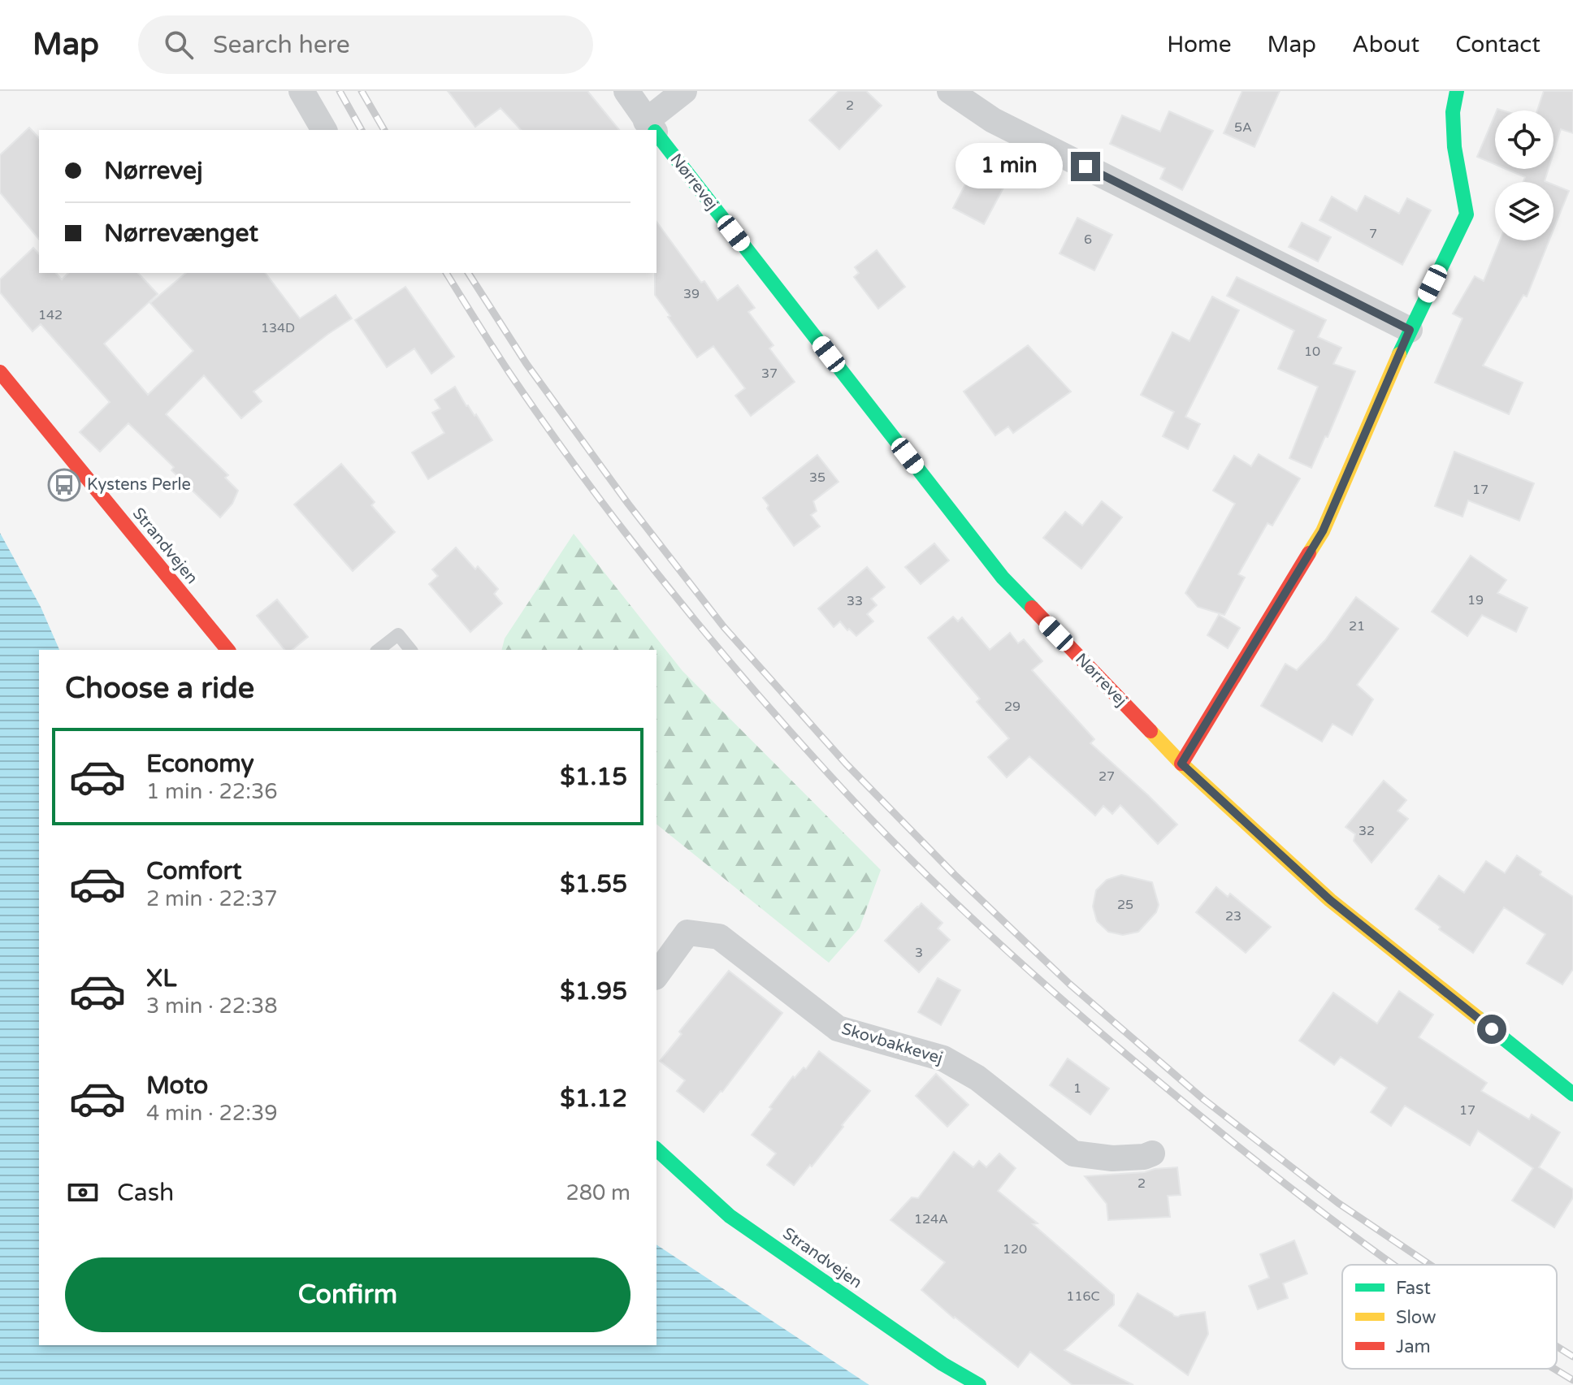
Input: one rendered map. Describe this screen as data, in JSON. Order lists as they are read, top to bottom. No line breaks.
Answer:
{"streets":{"street":["Nørrevej","Strandvejen","Skovbakkevej"]},"places":{"bus stop":["Kystens Perle"]},"house_numbers":["2","5A","7","6","39","142","134D","10","37","35","17","19","33","21","29","27","32","25","23","3","1","17","2","124A","120","116C"],"legend":["Fast","Slow","Jam"],"page":{"header":"Map","search":"Search here","nav":["Home","Map","About","Contact"],"banner":["Nørrevej","Nørrevænget"],"bubble":"1 min","heading":"Choose a ride","list":[{"name":"Economy","note":"1 min · 22:36","value":"$1.15"},{"name":"Comfort","note":"2 min · 22:37","value":"$1.55"},{"name":"XL","note":"3 min · 22:38","value":"$1.95"},{"name":"Moto","note":"4 min · 22:39","value":"$1.12"}],"pay":["Cash","280 m"],"buttons":"Confirm"}}
